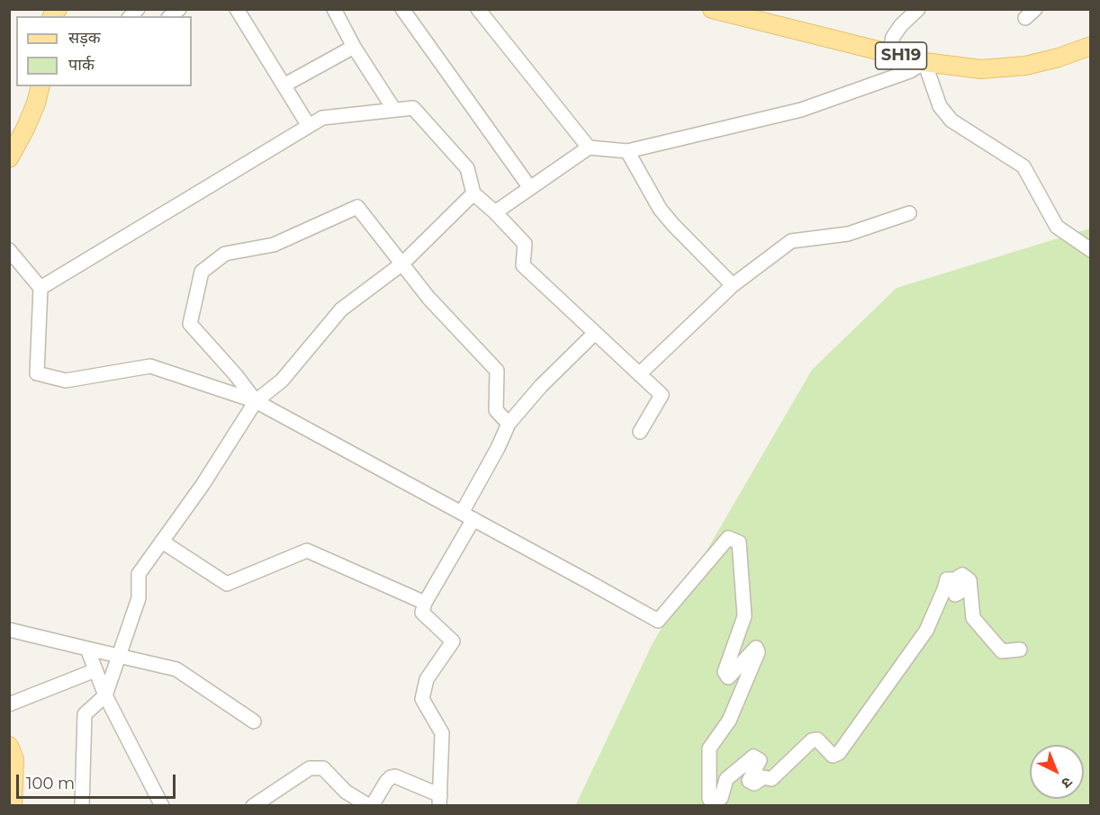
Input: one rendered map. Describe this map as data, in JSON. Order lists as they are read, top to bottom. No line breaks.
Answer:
{"streets":{"main road":["SH19"]},"legend":["सड़क","पार्क"],"scale_bar":"100 m","north":"bottom right"}
